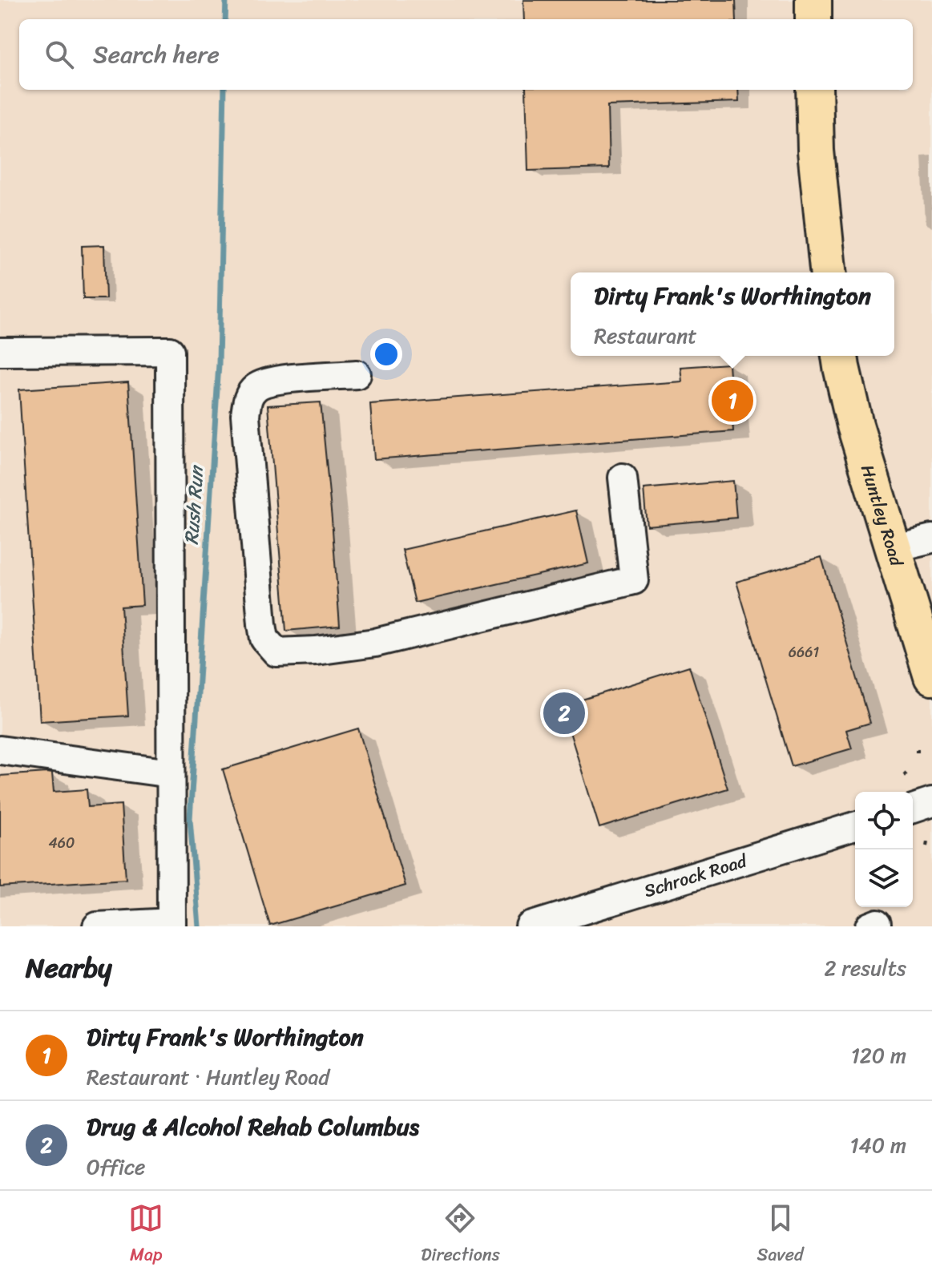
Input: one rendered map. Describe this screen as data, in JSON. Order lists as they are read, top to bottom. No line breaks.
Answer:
{"streets":{"main road":["Huntley Road"],"street":["Schrock Road"]},"water":["Rush Run"],"house_numbers":["6661","460"],"page":{"search":"Search here","popup":["Dirty Frank's Worthington","Restaurant"],"pins":["1","2"],"heading":["Nearby","2 results"],"list":[{"mark":"1","name":"Dirty Frank's Worthington","note":"Restaurant · Huntley Road","value":"120 m"},{"mark":"2","name":"Drug & Alcohol Rehab Columbus","note":"Office","value":"140 m"}],"nav":["Map","Directions","Saved"]}}
